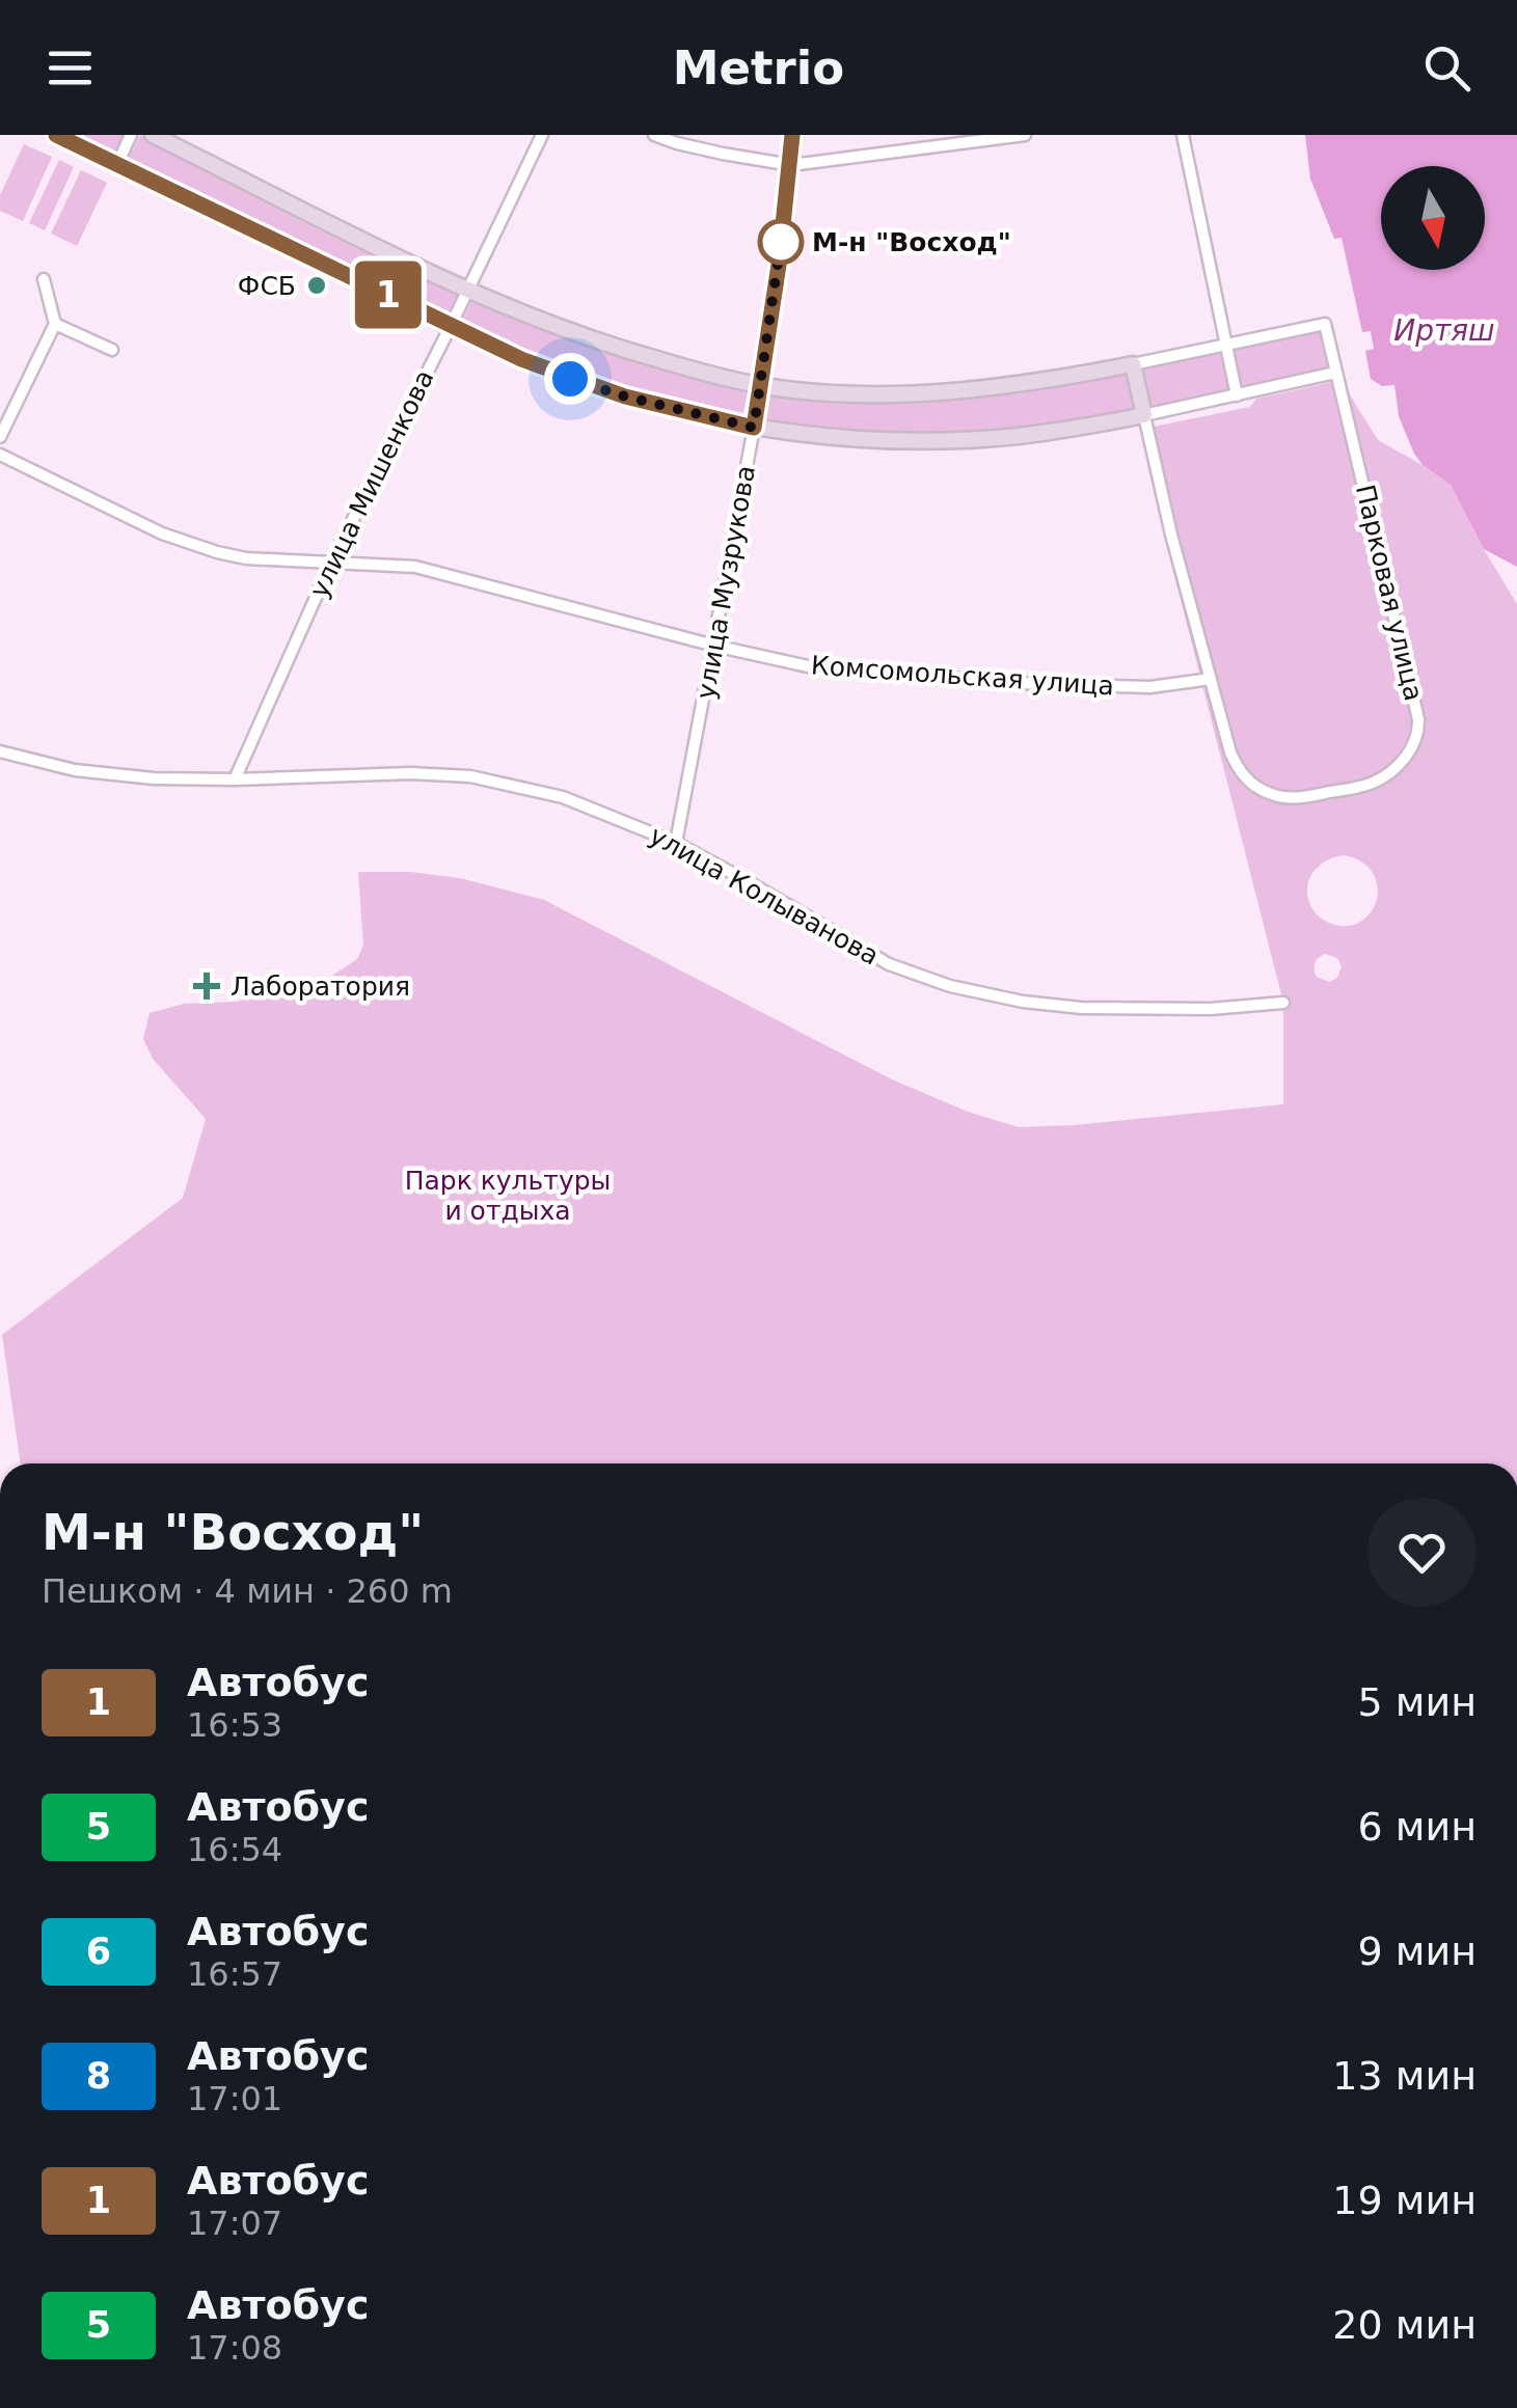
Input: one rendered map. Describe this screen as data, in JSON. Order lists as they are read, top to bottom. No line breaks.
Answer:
{"streets":{"street":["улица Мишенкова","улица Музрукова","Парковая улица","Комсомольская улица","улица Колыванова"]},"crossings":[["улица Мишенкова","Комсомольская улица"],["улица Мишенкова","улица Колыванова"],["улица Музрукова","Комсомольская улица"],["улица Музрукова","улица Колыванова"],["Парковая улица","Комсомольская улица"]],"water":["Иртяш"],"parks":["Парк культуры и отдыха"],"places":{"other":["М-н \"Восход\"","ФСБ"],"health":["Лаборатория"]},"lines":["bus line 1"],"north":"bottom","page":{"header":"Metrio","on_map":"1","heading":["М-н \"Восход\"","Пешком · 4 мин · 260 m"],"list":[{"mark":"1","name":"Автобус","note":"16:53","value":"5 мин"},{"mark":"5","name":"Автобус","note":"16:54","value":"6 мин"},{"mark":"6","name":"Автобус","note":"16:57","value":"9 мин"},{"mark":"8","name":"Автобус","note":"17:01","value":"13 мин"},{"mark":"1","name":"Автобус","note":"17:07","value":"19 мин"},{"mark":"5","name":"Автобус","note":"17:08","value":"20 мин"}]}}
